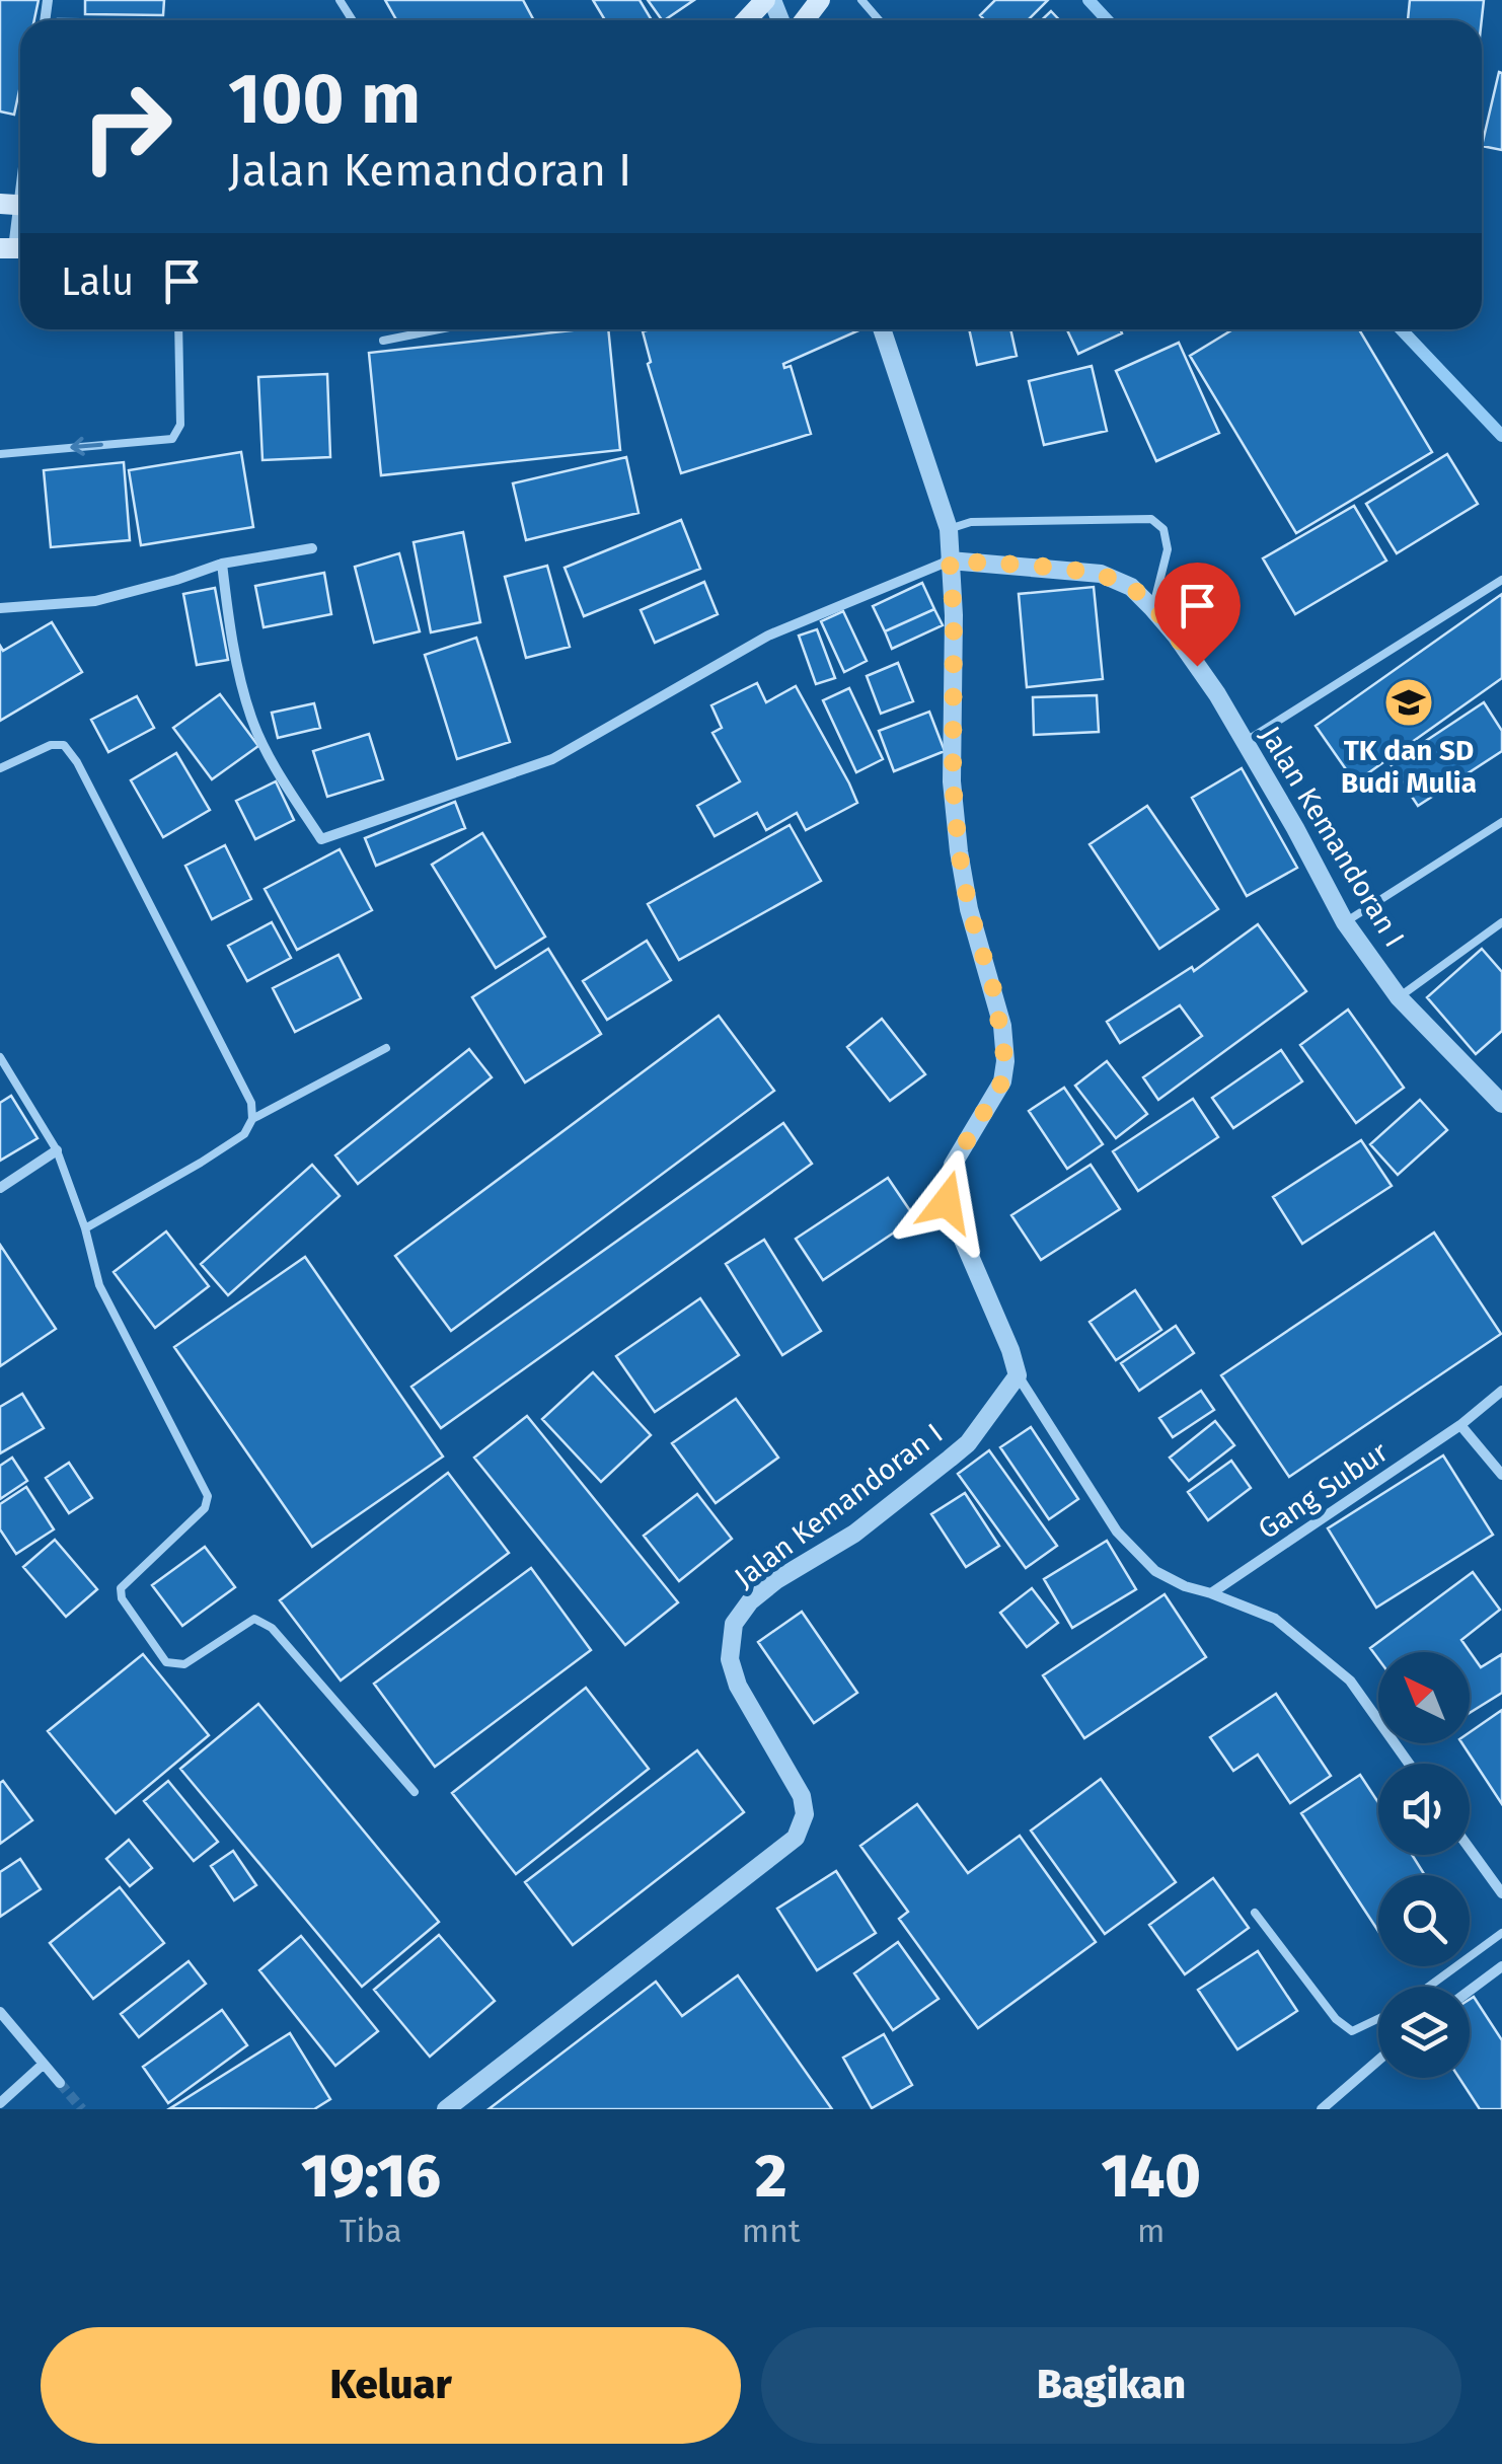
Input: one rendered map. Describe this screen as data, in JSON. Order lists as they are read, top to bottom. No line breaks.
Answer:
{"streets":{"street":["Jalan Kemandoran I","Gang Subur"]},"places":{"school or university":["TK dan SD Budi Mulia"]},"north":"top left","page":{"turn":["100 m","Jalan Kemandoran I"],"then":"Lalu","eta":["19:16","Tiba","2","mnt","140","m"],"buttons":["Keluar","Bagikan"]}}
